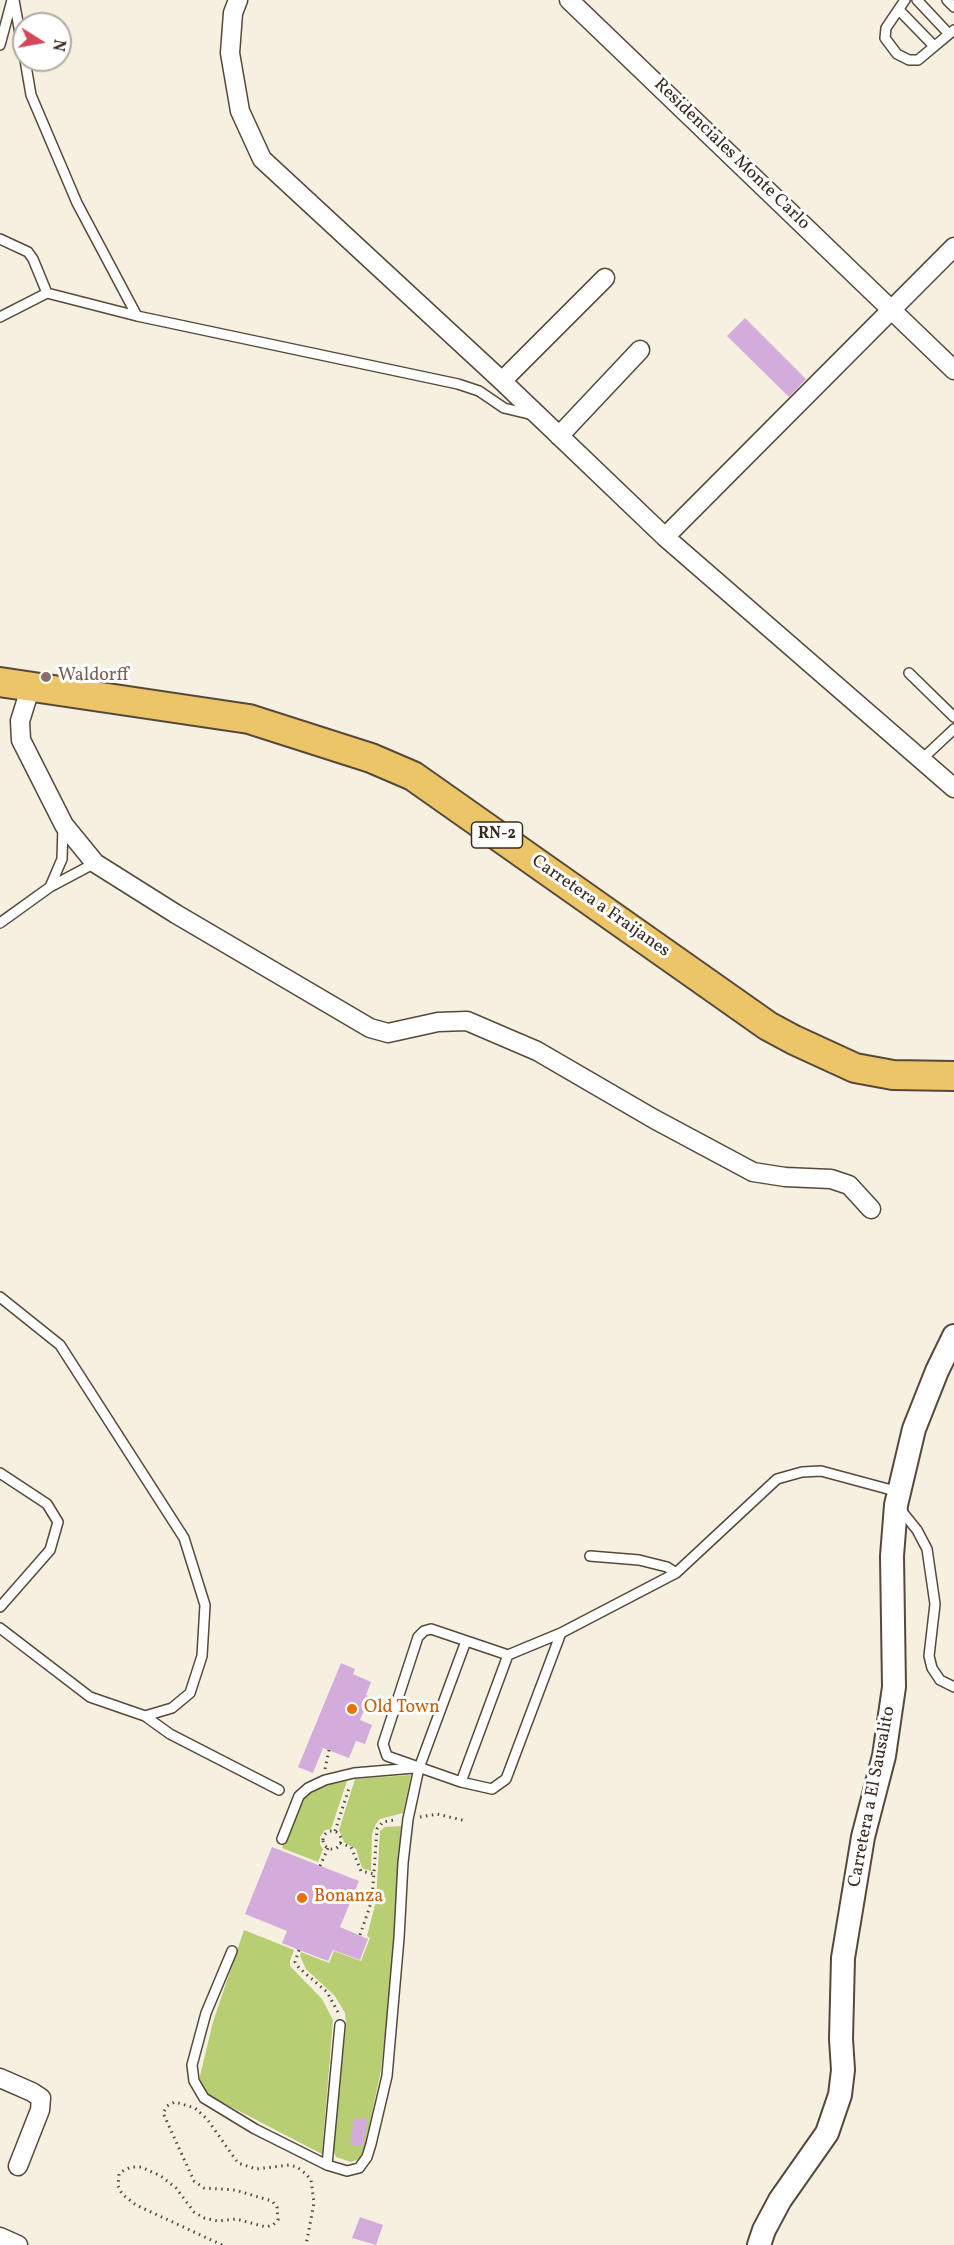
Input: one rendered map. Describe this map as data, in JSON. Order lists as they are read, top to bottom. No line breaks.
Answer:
{"streets":{"main road":["RN-2","Carretera a Fraijanes"],"street":["Residenciales Monte Carlo","Carretera a El Sausalito"]},"places":["Waldorff","Old Town","Bonanza"],"north":"right"}
